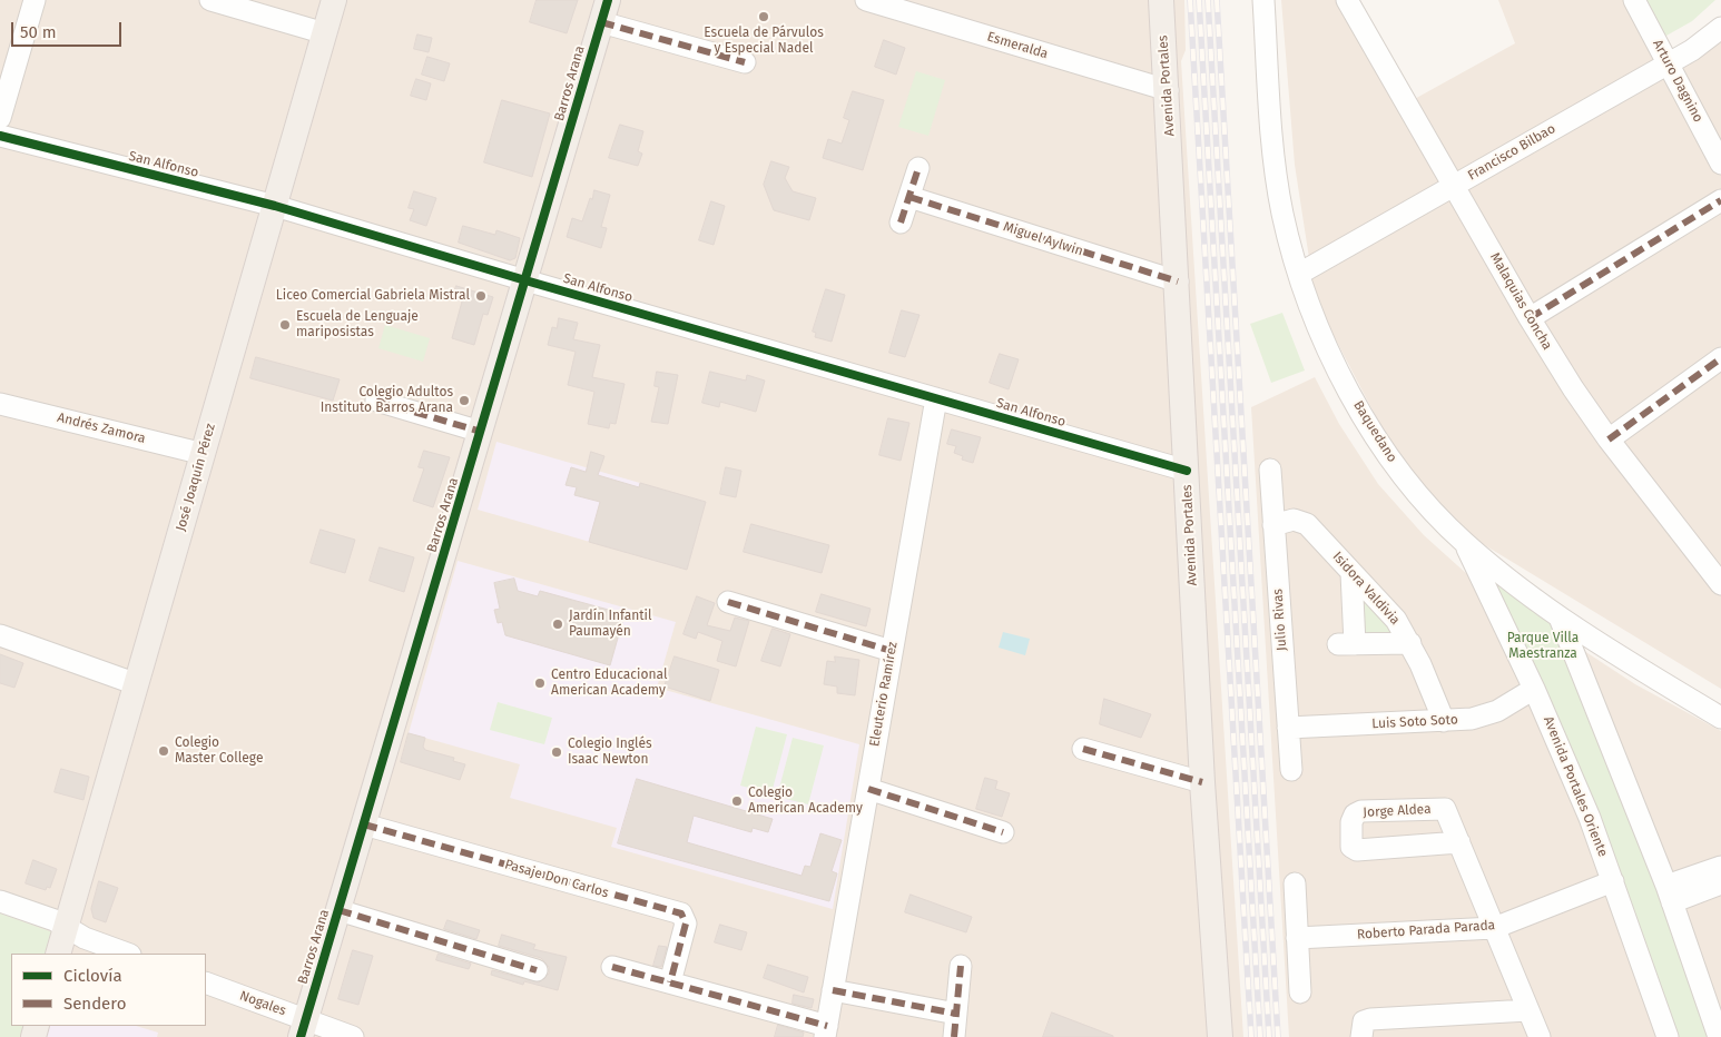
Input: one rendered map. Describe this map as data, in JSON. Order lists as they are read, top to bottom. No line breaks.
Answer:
{"streets":{"main road":["Barros Arana","Avenida Portales","José Joaquín Pérez"],"street":["Esmeralda","Arturo Dagnino","Francisco Bilbao","San Alfonso","Miguel Aylwin","Malaquias Concha","Andrés Zamora","Baquedano","Isidora Valdivia","Julio Rivas","Eleuterio Ramírez","Luis Soto Soto","Avenida Portales Oriente","Jorge Aldea","Pasaje Don Carlos","Roberto Parada Parada","Nogales"]},"crossings":[["Esmeralda","Avenida Portales"],["Arturo Dagnino","Francisco Bilbao"],["Barros Arana","San Alfonso"],["Barros Arana","Pasaje Don Carlos"],["Barros Arana","Nogales"],["Avenida Portales","San Alfonso"],["Avenida Portales","Miguel Aylwin"],["Francisco Bilbao","Malaquias Concha"],["Francisco Bilbao","Baquedano"],["San Alfonso","José Joaquín Pérez"],["San Alfonso","Eleuterio Ramírez"],["Andrés Zamora","José Joaquín Pérez"],["Baquedano","Avenida Portales Oriente"],["Isidora Valdivia","Julio Rivas"],["Isidora Valdivia","Luis Soto Soto"],["Julio Rivas","Luis Soto Soto"],["Eleuterio Ramírez","Pasaje Don Carlos"],["Luis Soto Soto","Avenida Portales Oriente"],["Avenida Portales Oriente","Roberto Parada Parada"],["Jorge Aldea","Roberto Parada Parada"]],"parks":["Parque Villa Maestranza"],"places":["Escuela de Párvulos y Especial Nadel","Liceo Comercial Gabriela Mistral","Escuela de Lenguaje mariposistas","Colegio Adultos Instituto Barros Arana","Jardín Infantil Paumayén","Centro Educacional American Academy","Colegio Master College","Colegio Inglés Isaac Newton","Colegio American Academy"],"legend":["Ciclovía","Sendero"],"scale_bar":"50 m"}
